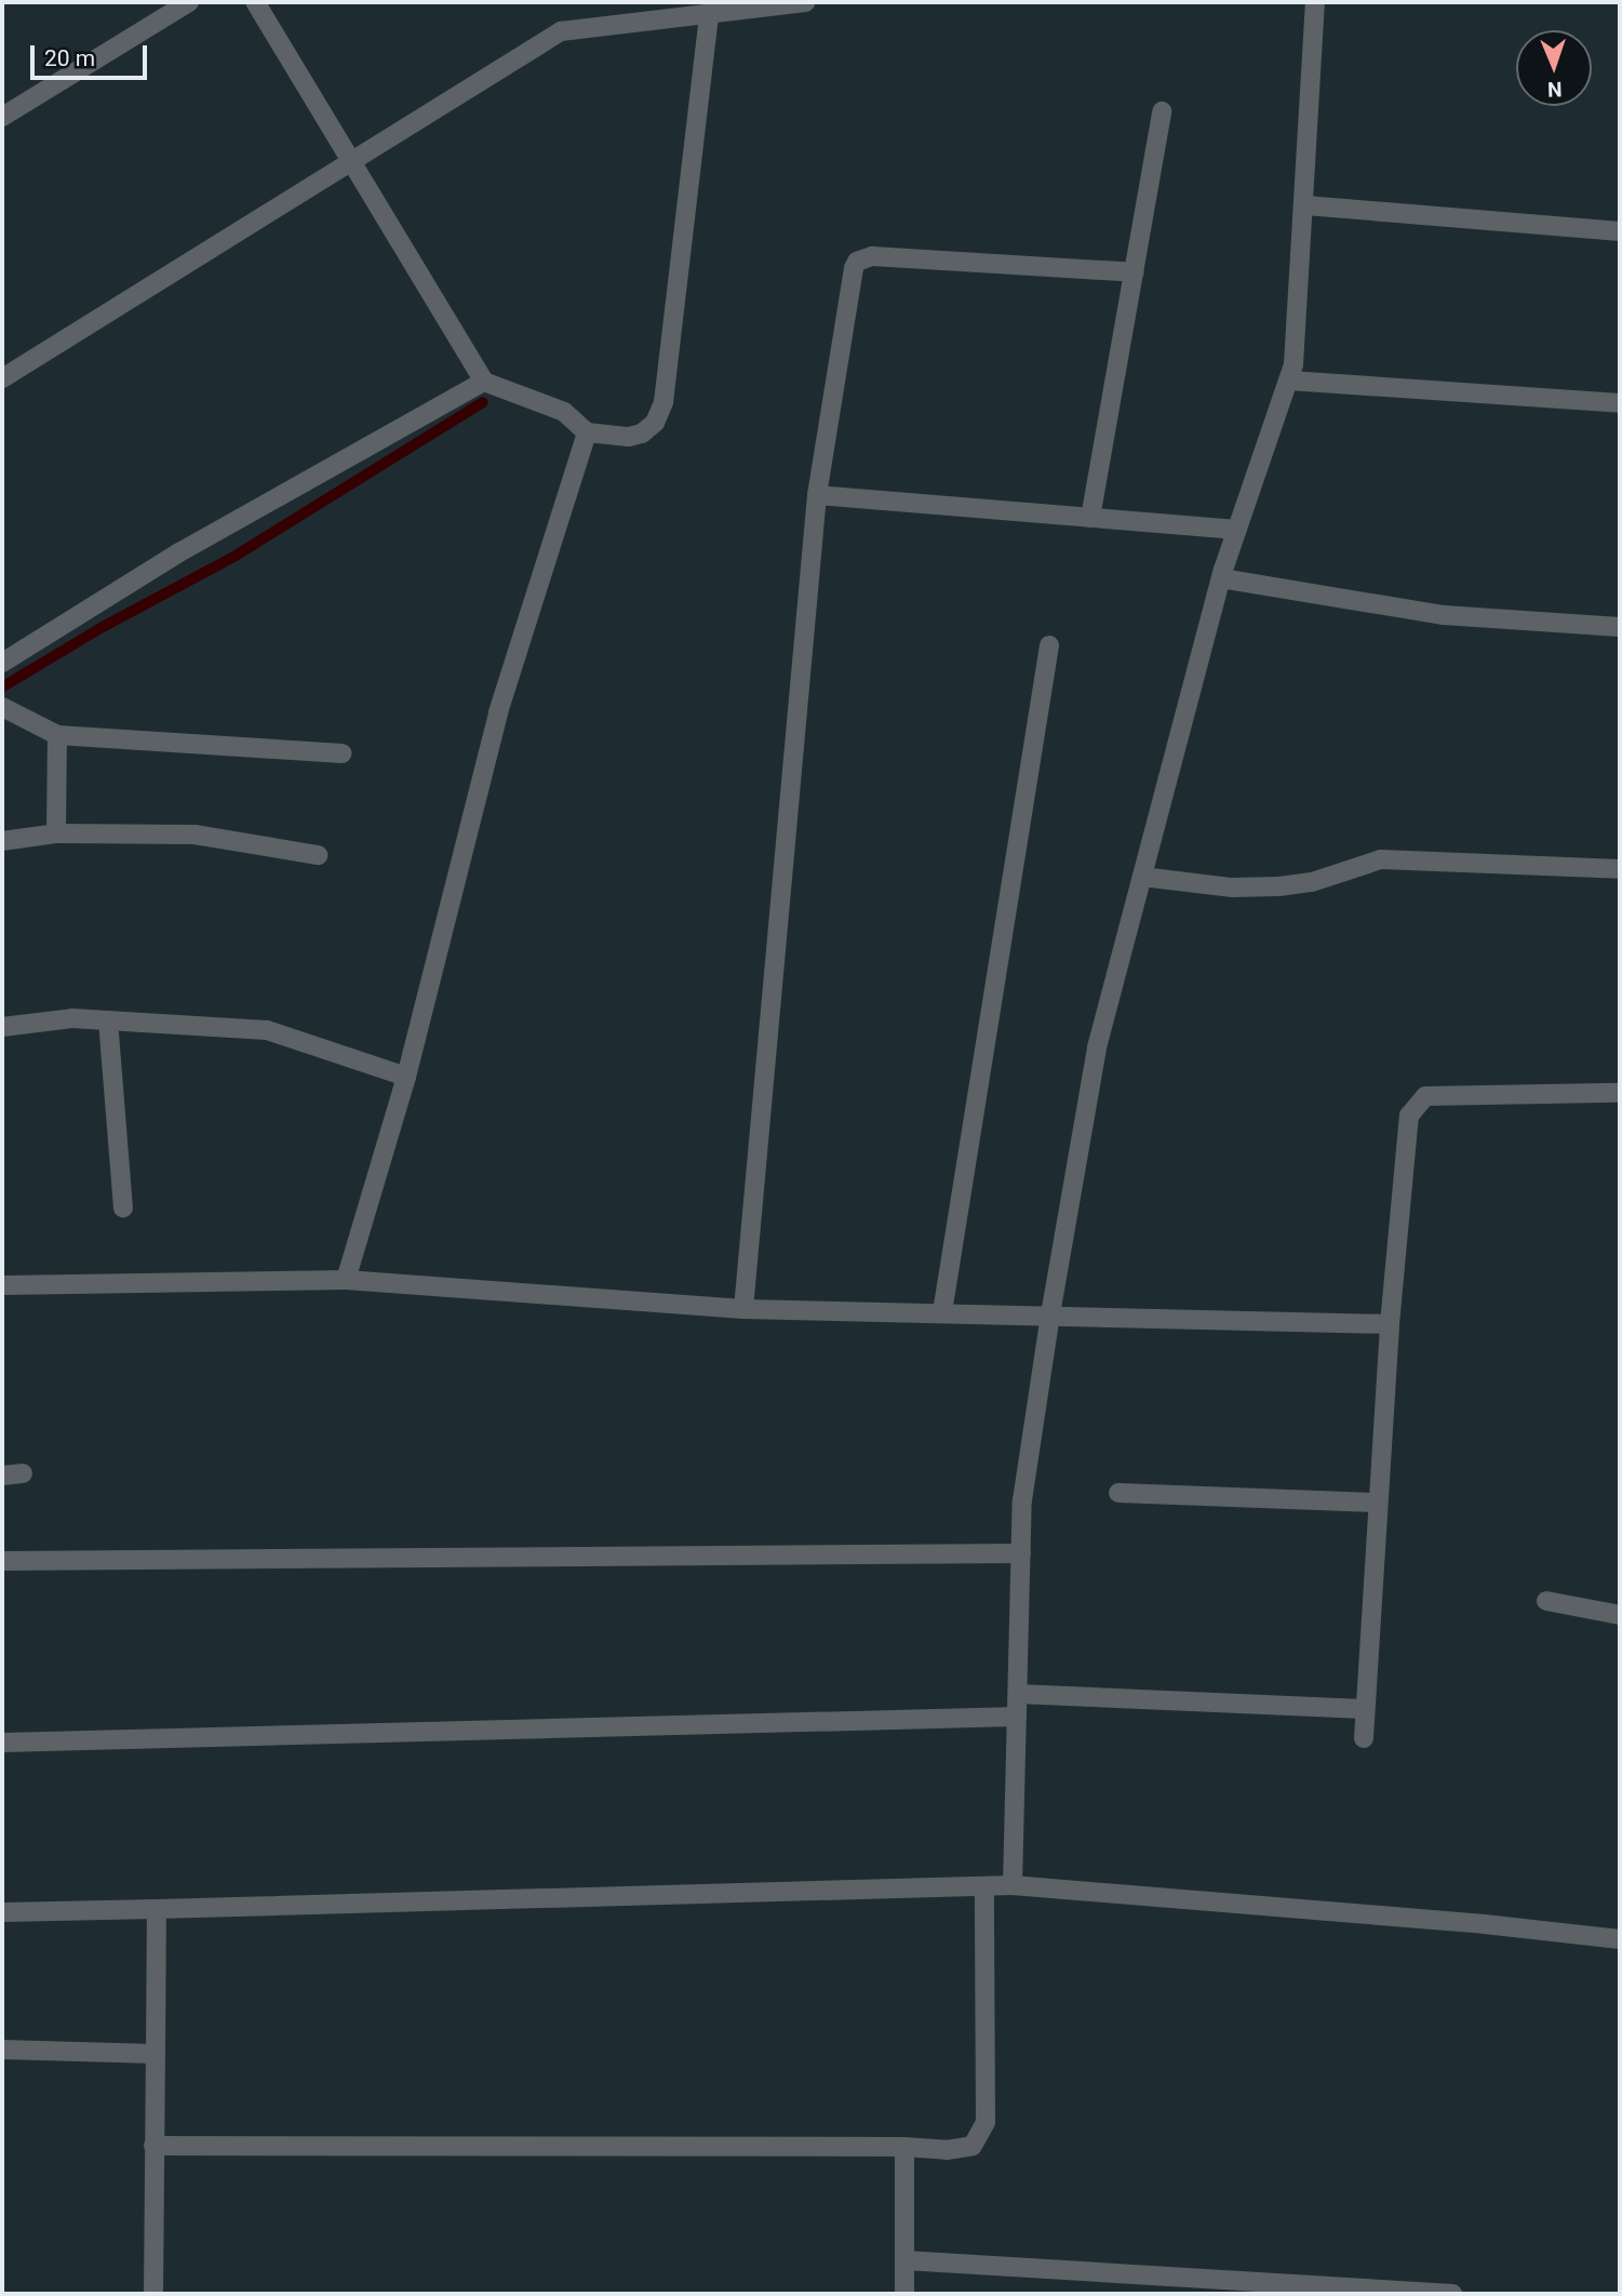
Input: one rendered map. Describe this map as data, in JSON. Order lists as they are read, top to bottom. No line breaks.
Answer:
{"scale_bar":"20 m","north":"bottom"}
